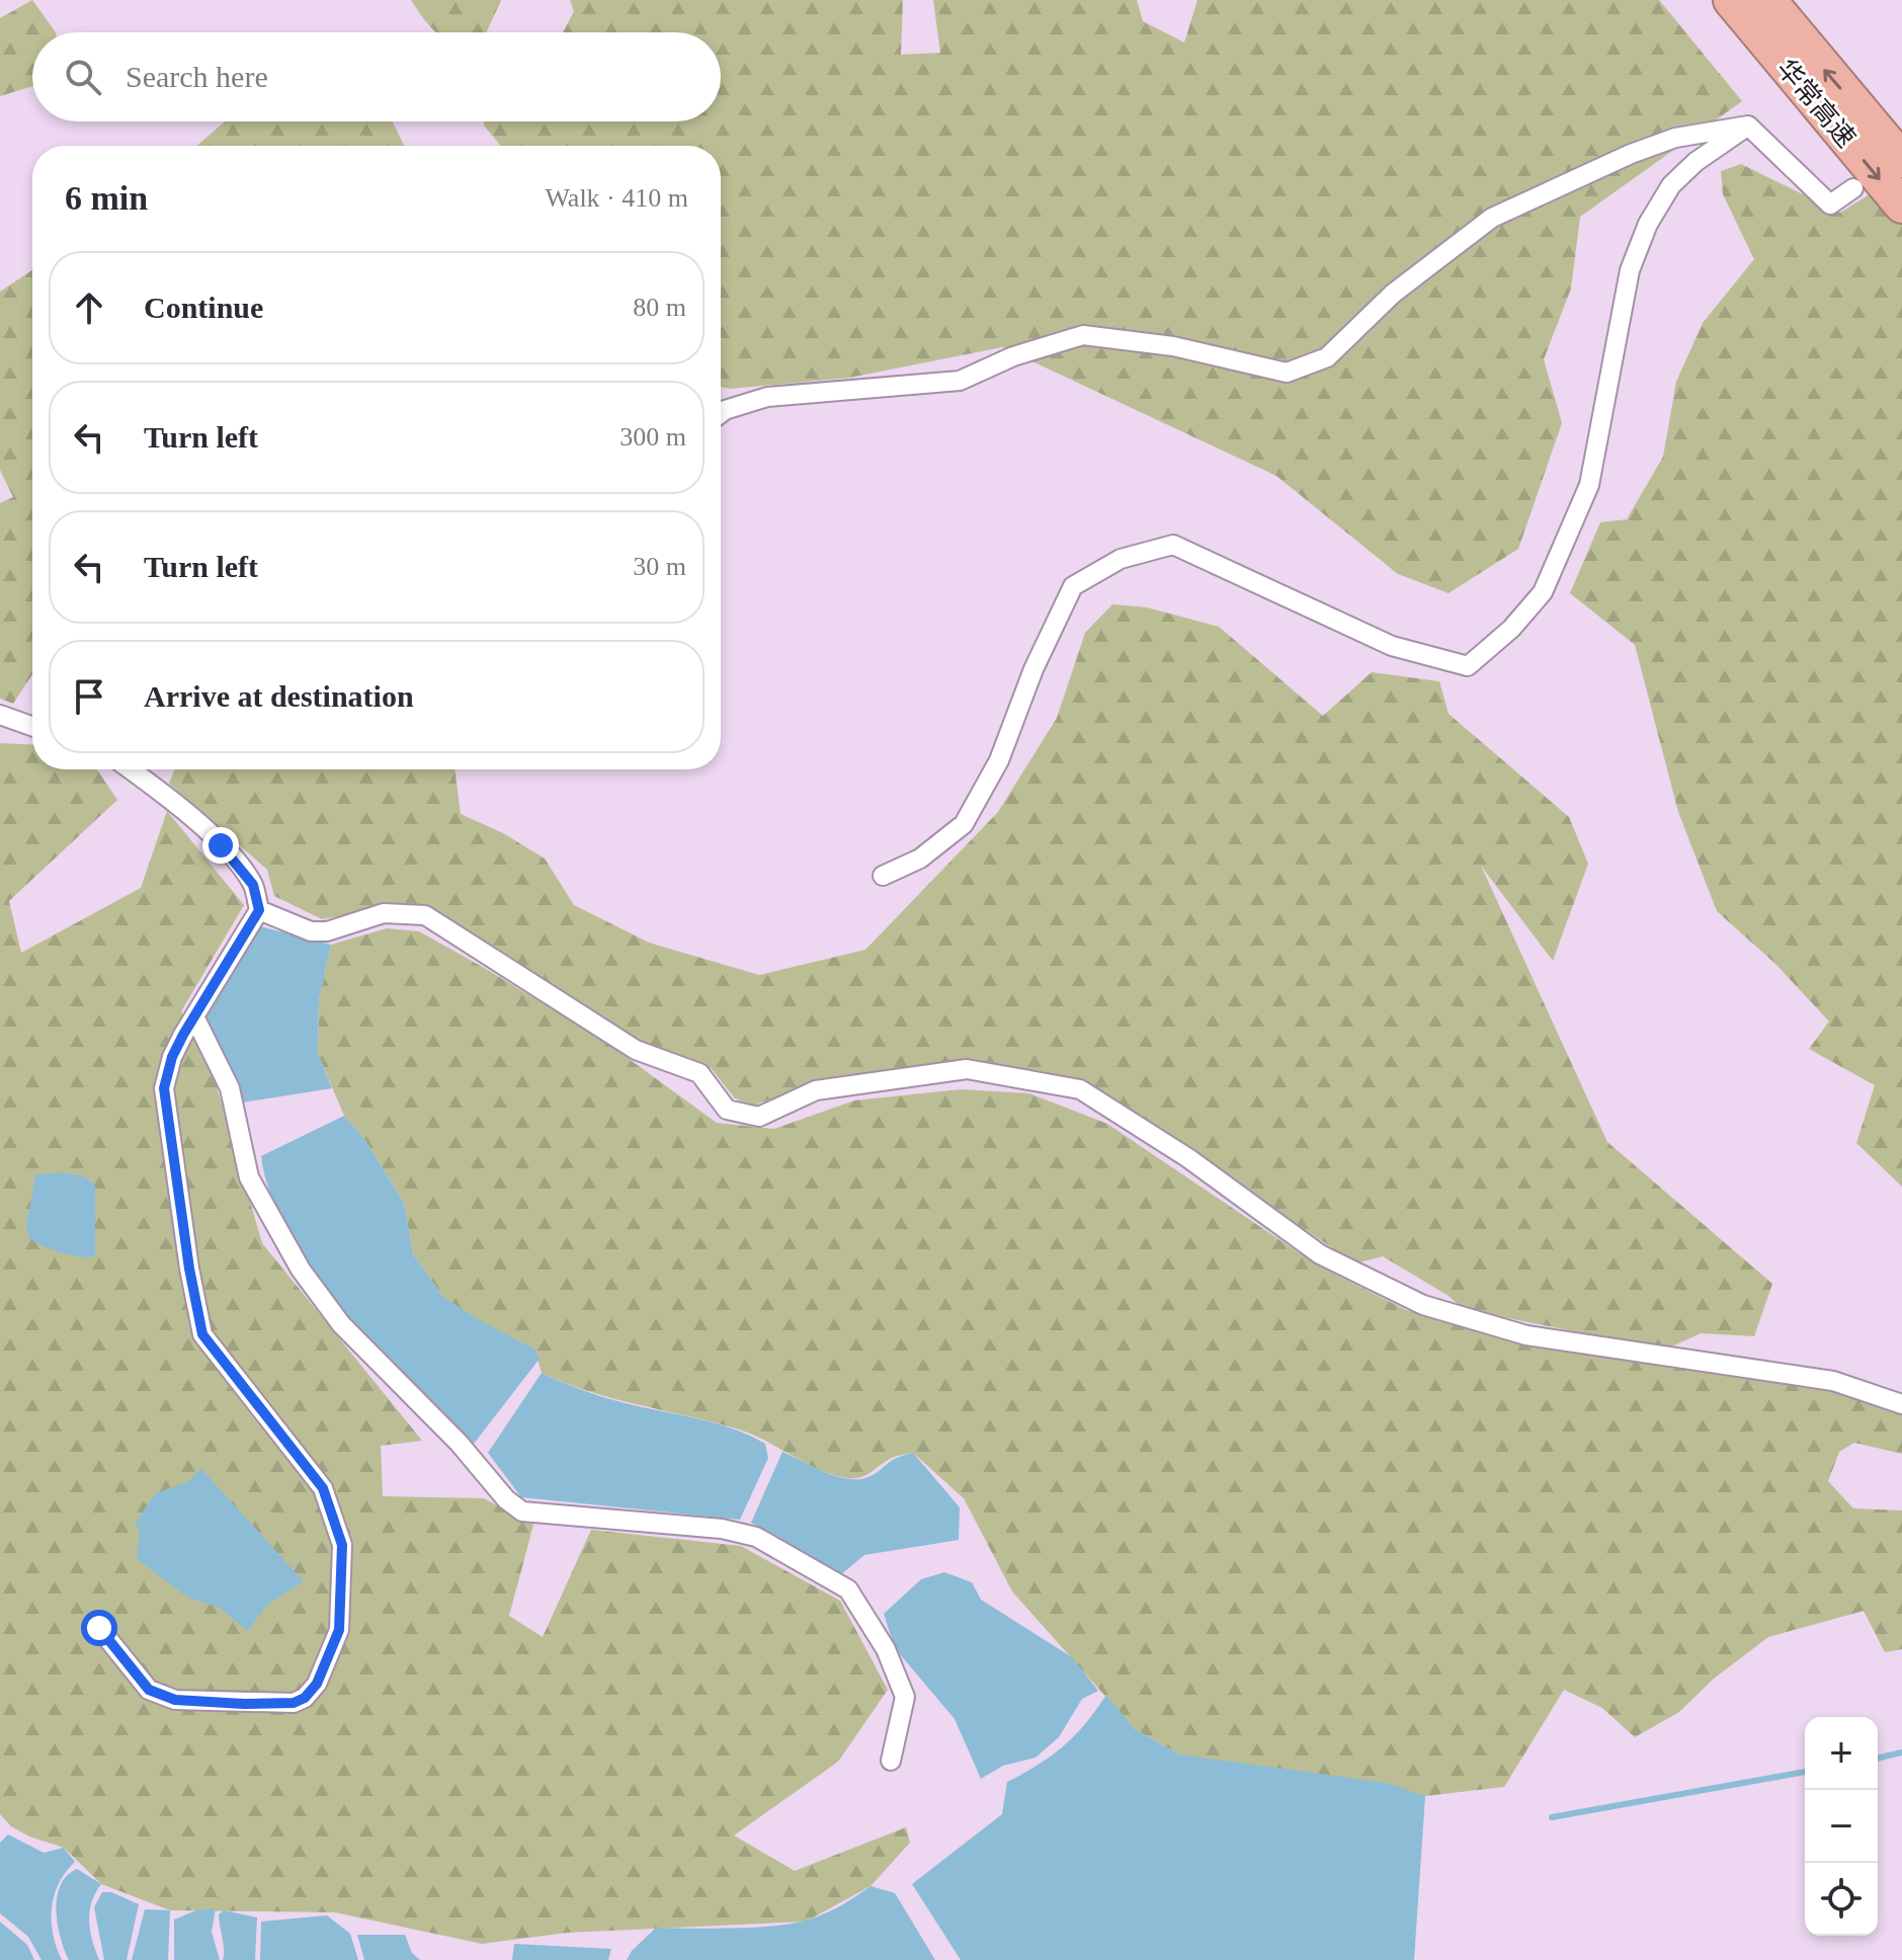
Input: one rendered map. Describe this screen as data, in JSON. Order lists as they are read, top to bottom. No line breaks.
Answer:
{"streets":{"highway":["华常高速"]},"page":{"search":"Search here","heading":["6 min","Walk · 410 m"],"list":[["Continue","80 m"],["Turn left","300 m"],["Turn left","30 m"],"Arrive at destination"],"map_buttons":["+","−"]}}
